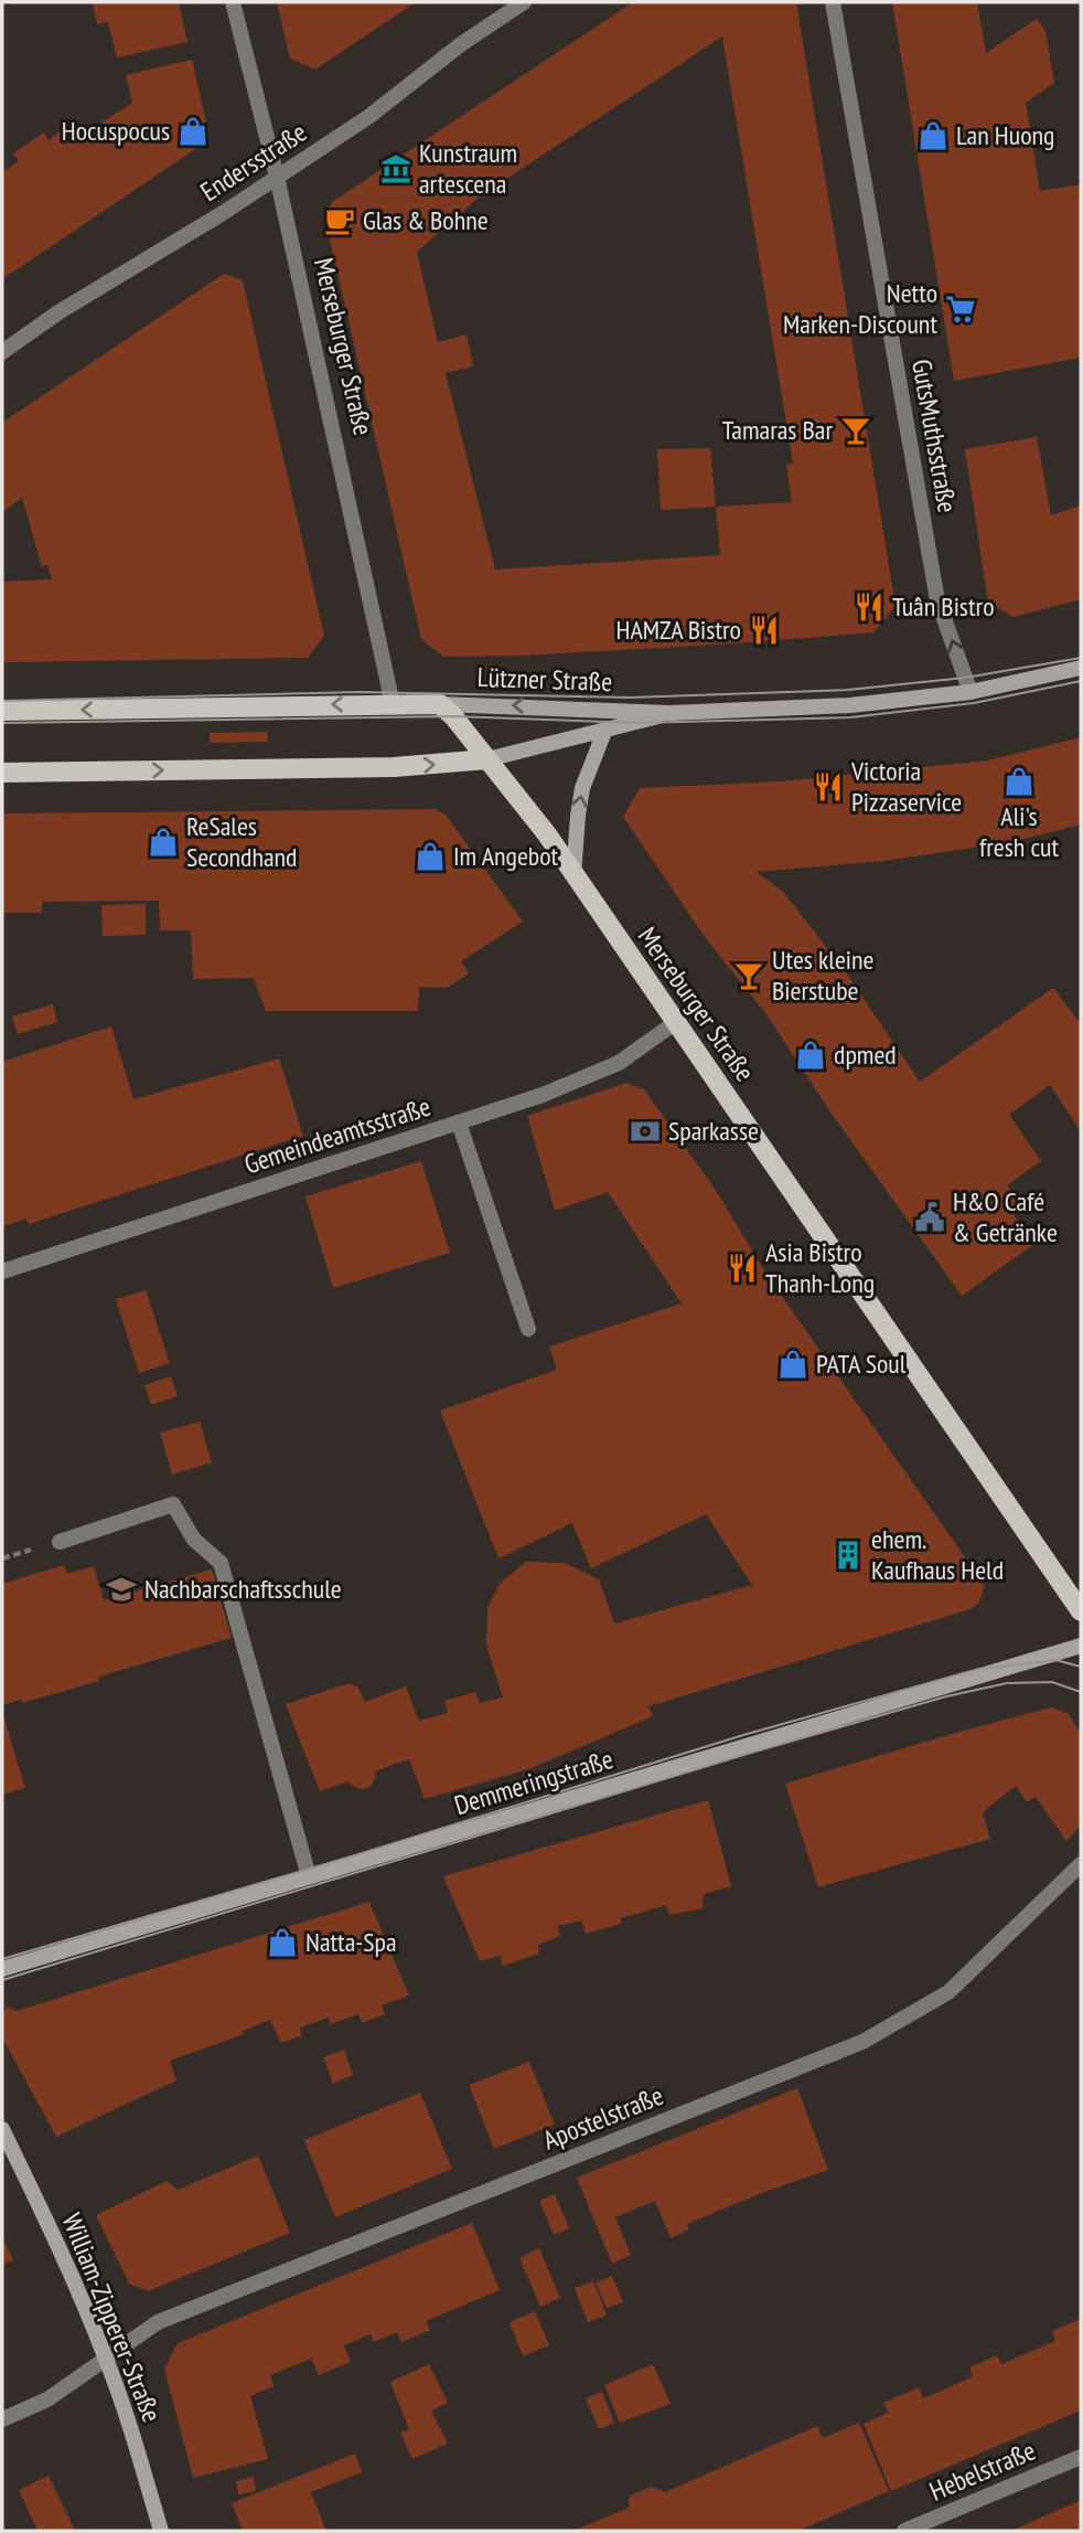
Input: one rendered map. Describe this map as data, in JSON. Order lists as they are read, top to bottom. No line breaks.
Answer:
{"streets":{"main road":["Merseburger Straße","Lützner Straße"],"street":["Endersstraße","GutsMuthsstraße","Gemeindeamtsstraße","Demmeringstraße","Apostelstraße","William-Zipperer-Straße","Hebelstraße"]},"crossings":[["Endersstraße","Merseburger Straße"],["Merseburger Straße","Lützner Straße"],["Merseburger Straße","Gemeindeamtsstraße"],["GutsMuthsstraße","Lützner Straße"],["Apostelstraße","William-Zipperer-Straße"]],"one_way":["GutsMuthsstraße"],"places":{"shop":["Hocuspocus","Lan Huong","Ali's fresh cut","ReSales Secondhand","Im Angebot","dpmed","PATA Soul","Natta-Spa"],"museum":["Kunstraum artescena"],"cafe":["Glas & Bohne"],"supermarket":["Netto Marken-Discount"],"bar":["Tamaras Bar","Utes kleine Bierstube"],"restaurant":["Tuấn Bistro","HAMZA Bistro","Victoria Pizzaservice","Asia Bistro Thanh-Long"],"bank":["Sparkasse"],"public building":["H&O Café & Getränke"],"building":["ehem. Kaufhaus Held"],"school or university":["Nachbarschaftsschule"]}}
